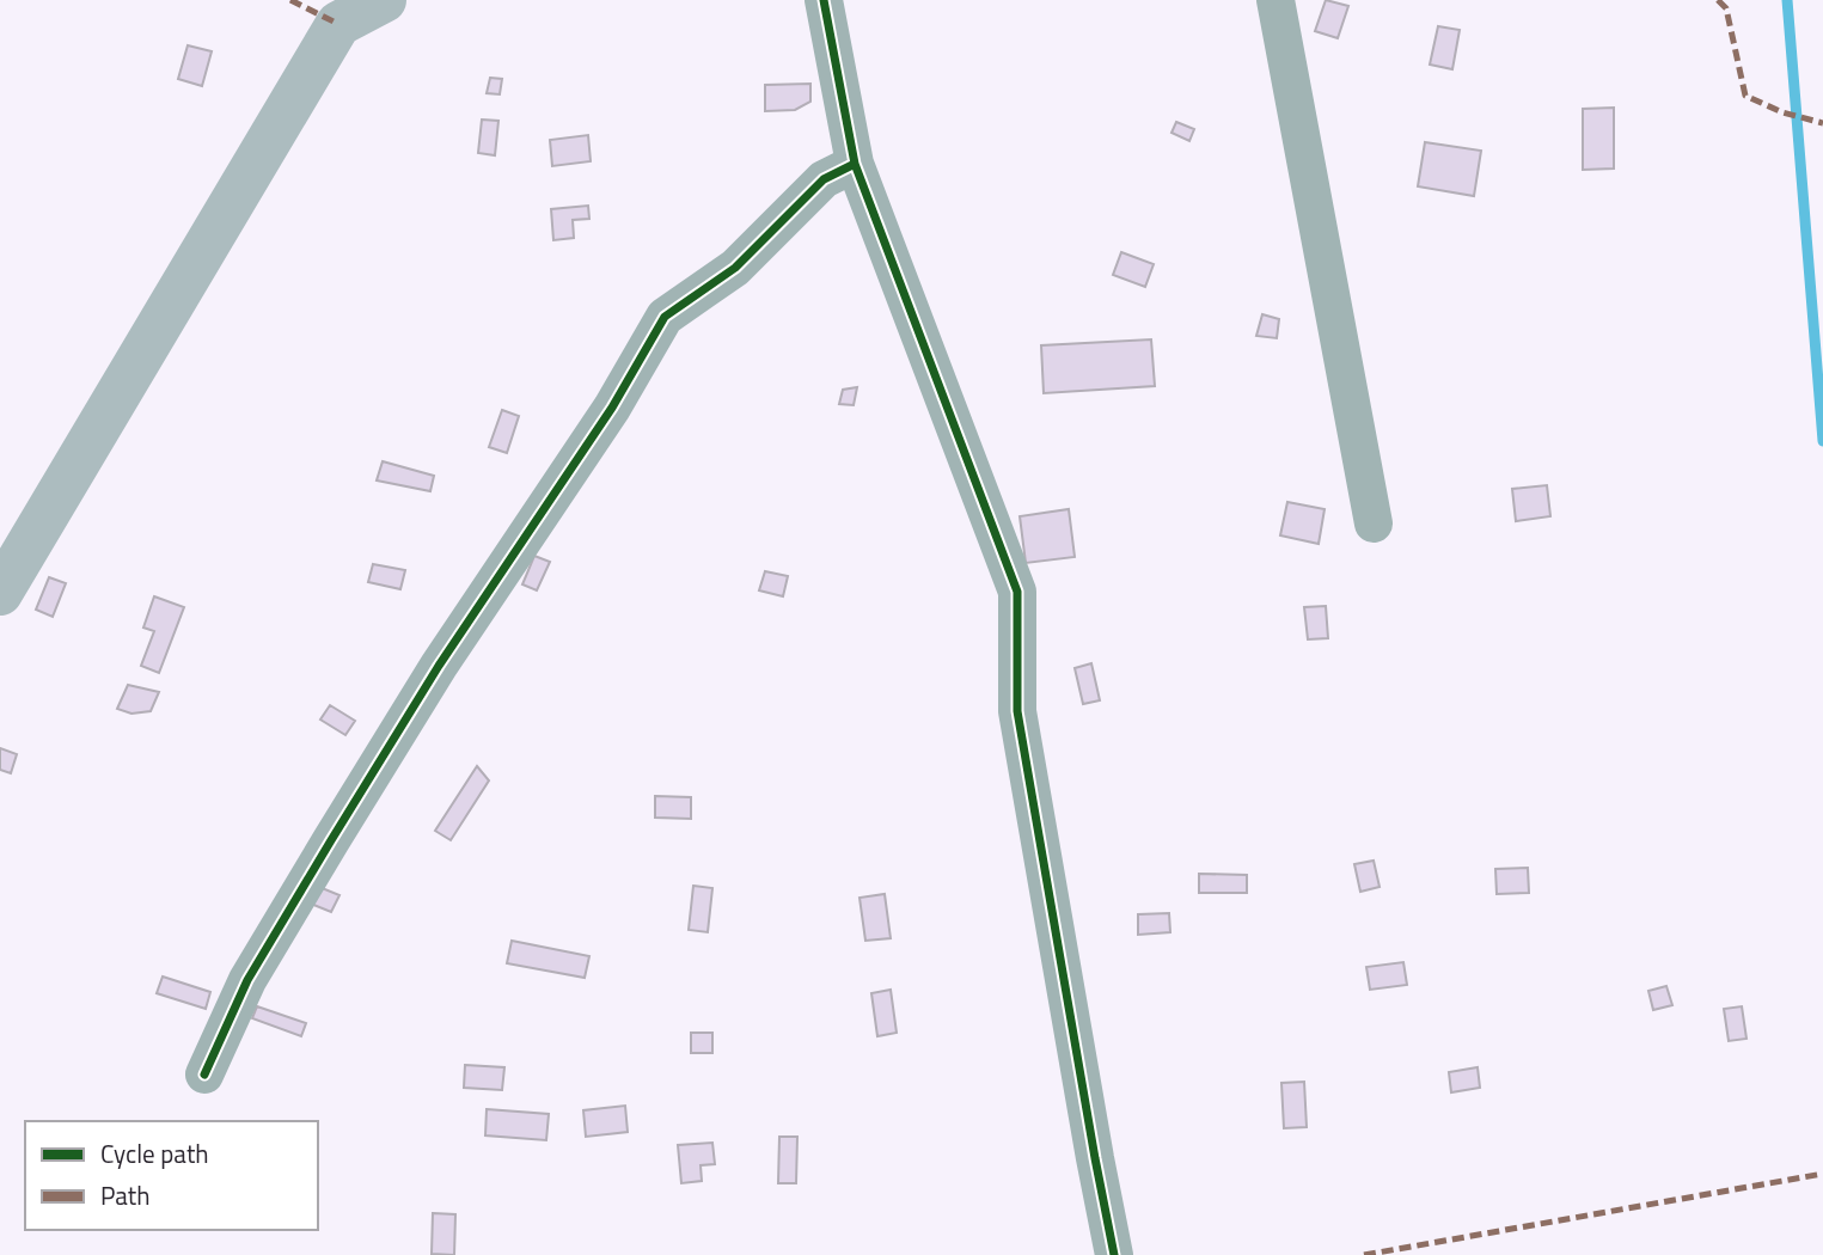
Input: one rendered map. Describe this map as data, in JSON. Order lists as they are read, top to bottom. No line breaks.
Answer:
{"legend":["Cycle path","Path"]}
